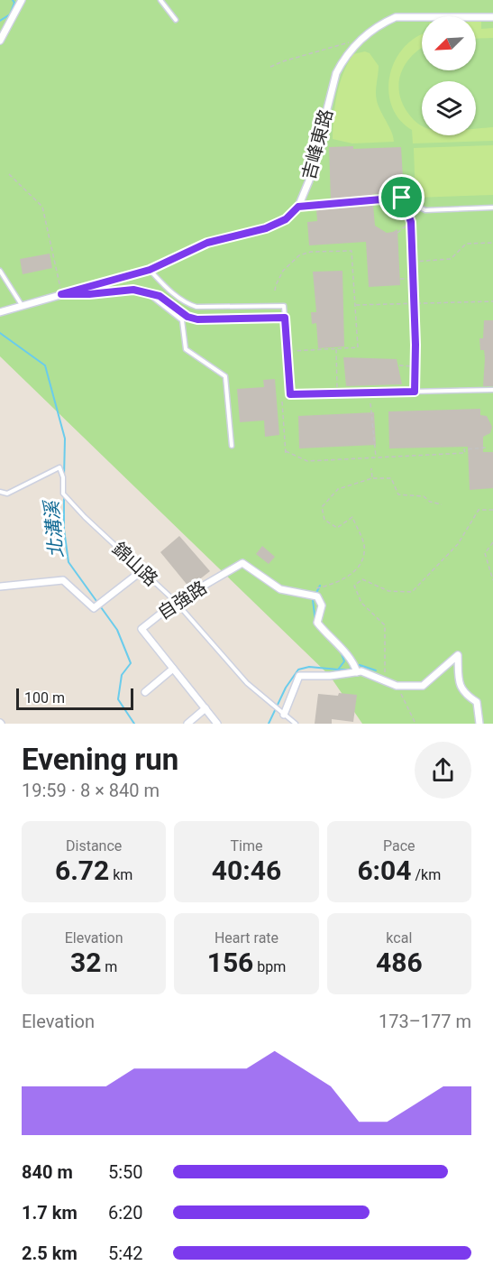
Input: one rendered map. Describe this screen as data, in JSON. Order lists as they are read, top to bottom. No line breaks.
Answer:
{"streets":{"street":["吉峰東路","自強路"],"lane":["錦山路"]},"crossings":[["錦山路","自強路"]],"water":["北溝溪"],"scale_bar":"100 m","north":"bottom left","page":{"scale":"100 m","heading":["Evening run","19:59 · 8 × 840 m"],"stats":[["Distance","6.72 km"],["Time","40:46"],["Pace","6:04 /km"],["Elevation","32 m"],["Heart rate","156 bpm"],["kcal","486"]],"chart":["Elevation","173–177 m"],"list":[{"name":"840 m","note":"5:50"},{"name":"1.7 km","note":"6:20"},{"name":"2.5 km","note":"5:42"}]}}
